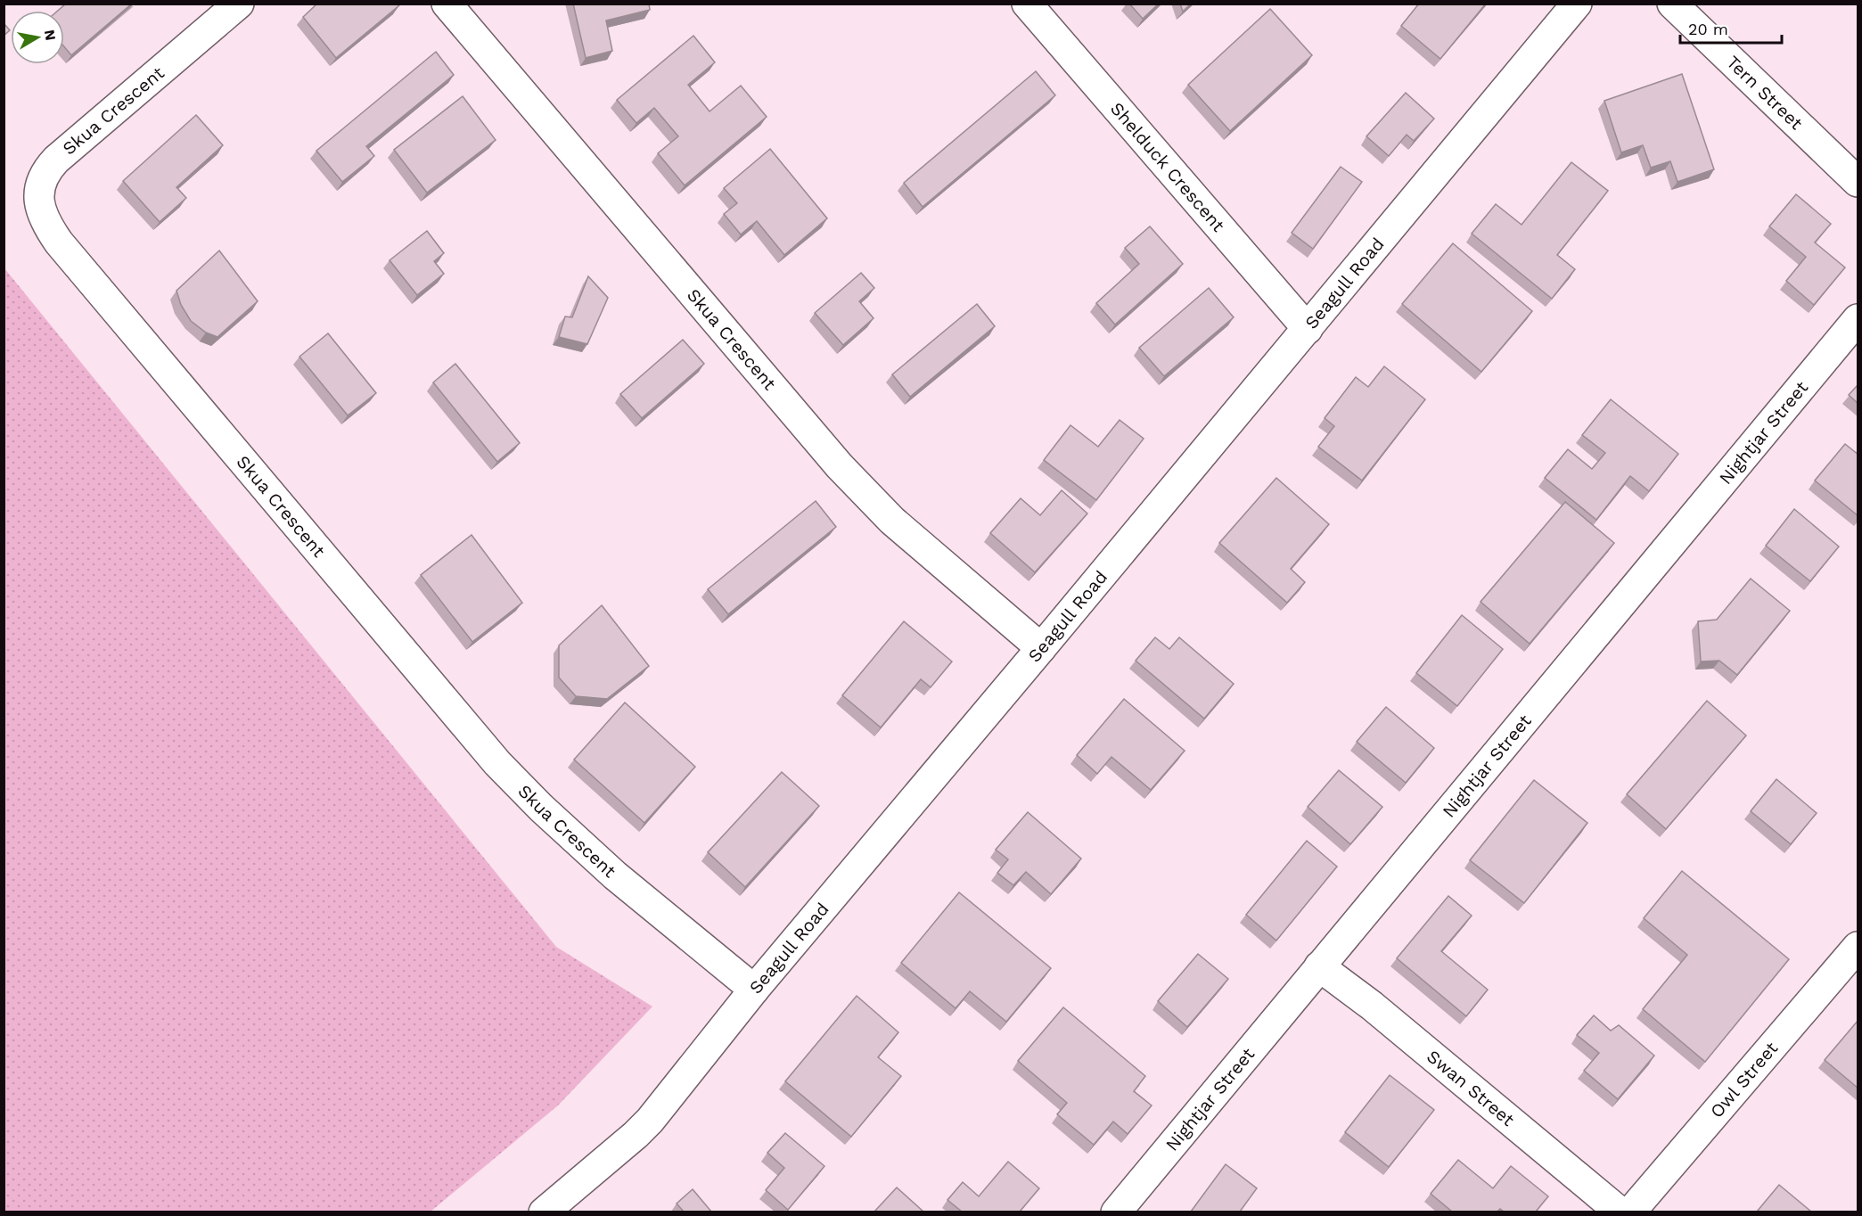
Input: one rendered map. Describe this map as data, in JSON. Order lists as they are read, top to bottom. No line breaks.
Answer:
{"streets":{"street":["Tern Street","Skua Crescent","Shelduck Crescent","Seagull Road","Nightjar Street","Owl Street","Swan Street"]},"crossings":[["Skua Crescent","Seagull Road"],["Shelduck Crescent","Seagull Road"],["Nightjar Street","Swan Street"]],"scale_bar":"20 m","north":"right"}
